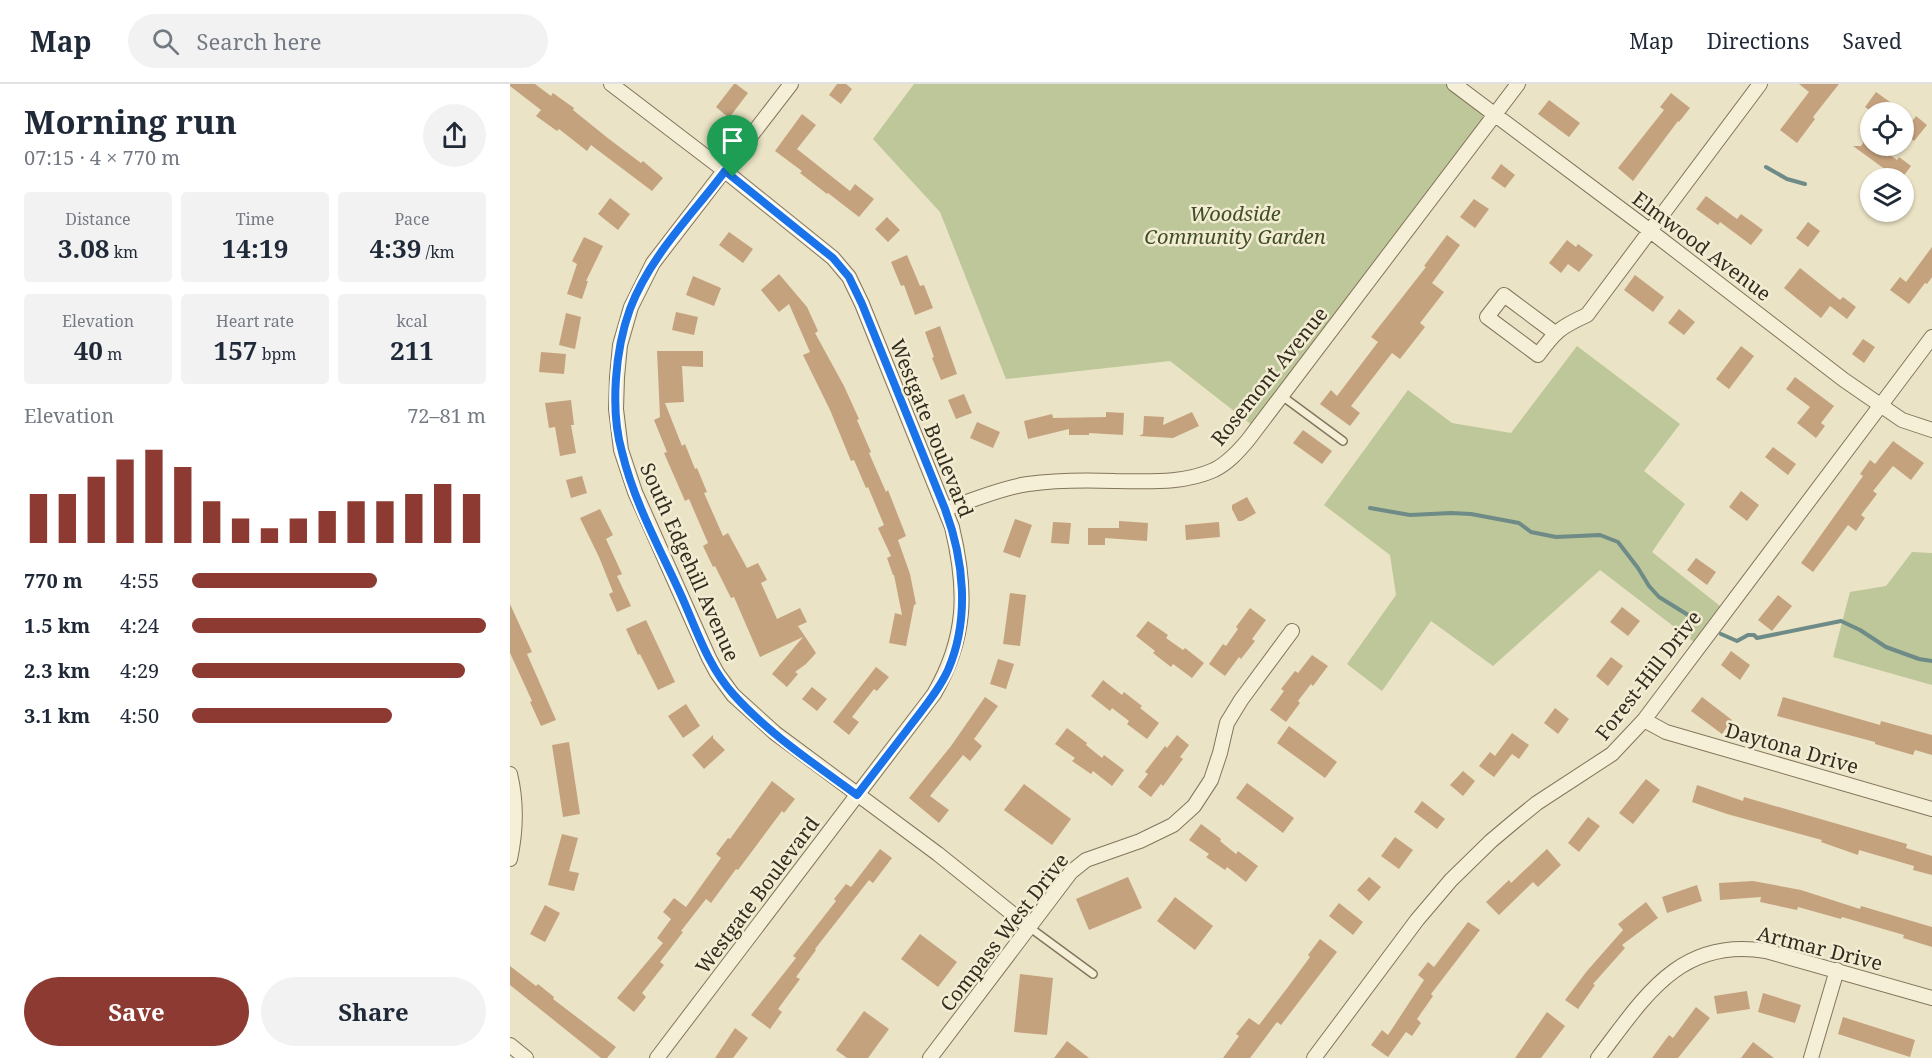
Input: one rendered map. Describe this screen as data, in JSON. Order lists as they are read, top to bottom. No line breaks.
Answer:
{"streets":{"street":["Elmwood Avenue","Rosemont Avenue","Westgate Boulevard","South Edgehill Avenue","Forest-Hill Drive","Daytona Drive","Compass West Drive","Artmar Drive"]},"crossings":[["Elmwood Avenue","Rosemont Avenue"],["Elmwood Avenue","Forest-Hill Drive"],["Rosemont Avenue","Westgate Boulevard"],["Westgate Boulevard","South Edgehill Avenue"],["South Edgehill Avenue","Compass West Drive"],["Forest-Hill Drive","Daytona Drive"]],"parks":["Woodside Community Garden"],"page":{"header":"Map","search":"Search here","nav":["Map","Directions","Saved"],"heading":["Morning run","07:15 · 4 × 770 m"],"stats":[["Distance","3.08 km"],["Time","14:19"],["Pace","4:39 /km"],["Elevation","40 m"],["Heart rate","157 bpm"],["kcal","211"]],"chart":["Elevation","72–81 m"],"list":[{"name":"770 m","note":"4:55"},{"name":"1.5 km","note":"4:24"},{"name":"2.3 km","note":"4:29"},{"name":"3.1 km","note":"4:50"}],"buttons":["Save","Share"]}}
